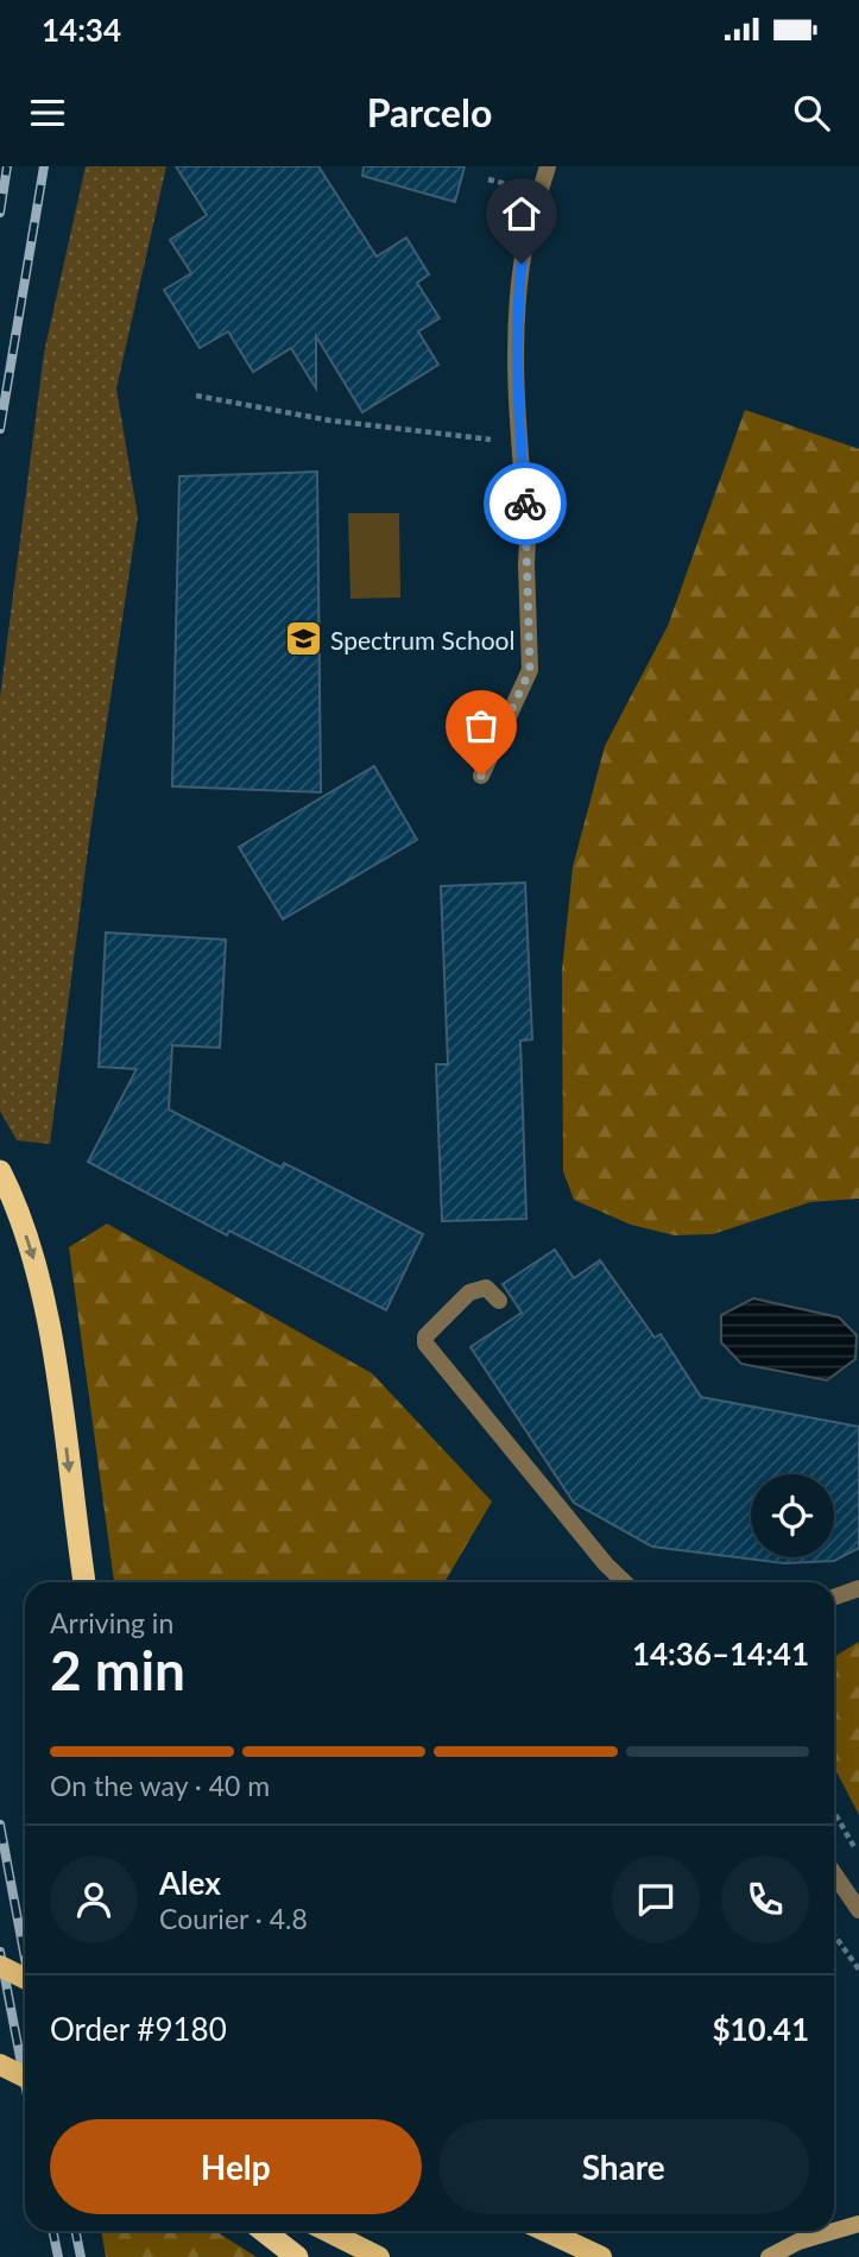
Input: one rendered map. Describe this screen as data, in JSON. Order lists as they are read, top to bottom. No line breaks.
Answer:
{"places":{"school or university":["Spectrum School"]},"page":{"status":"14:34","header":"Parcelo","heading":["2 min","Arriving in","14:36–14:41"],"panel":["Alex","Courier · 4.8","Order #9180","$10.41"],"bar":"On the way · 40 m","buttons":["Help","Share"]}}
